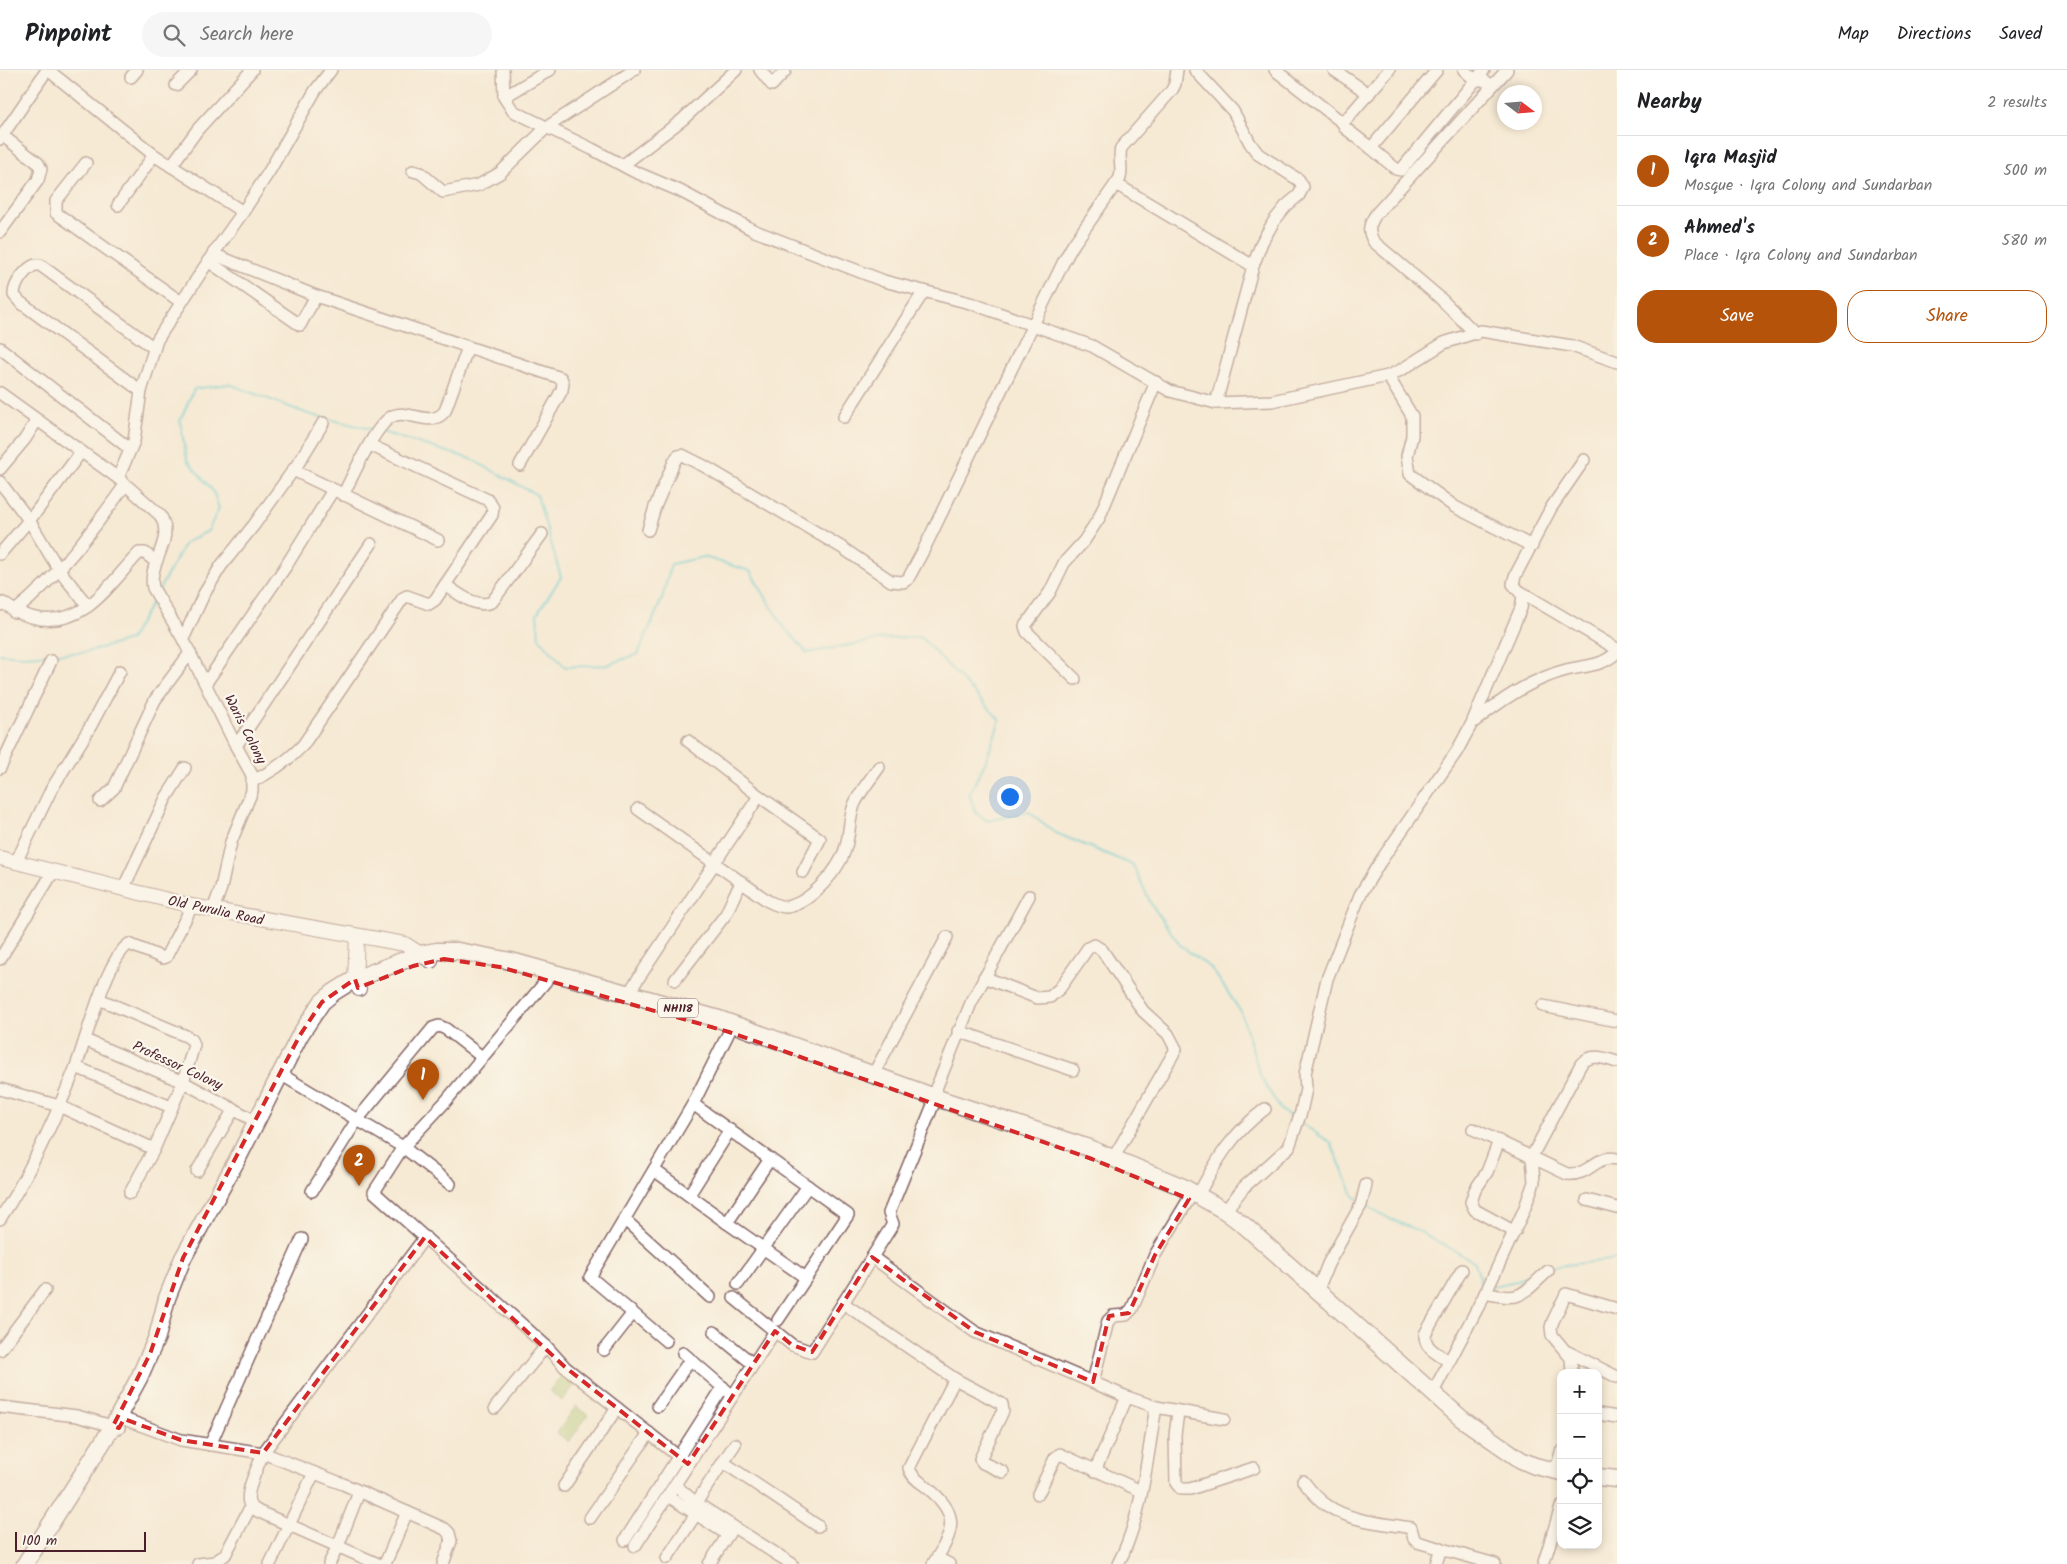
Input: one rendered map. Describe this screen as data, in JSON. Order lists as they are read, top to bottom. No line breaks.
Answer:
{"streets":{"highway":["NH118"],"main road":["Old Purulia Road"],"street":["Waris Colony","Professor Colony"]},"crossings":[["Waris Colony","Old Purulia Road"],["Old Purulia Road","NH118"],["NH118","Professor Colony"]],"scale_bar":"100 m","north":"right","page":{"header":"Pinpoint","search":"Search here","nav":["Map","Directions","Saved"],"heading":["Nearby","2 results"],"list":[{"mark":"1","name":"Iqra Masjid","note":"Mosque · Iqra Colony and Sundarban","value":"500 m"},{"mark":"2","name":"Ahmed's","note":"Place · Iqra Colony and Sundarban","value":"580 m"}],"buttons":["Save","Share"],"pins":["1","2"],"map_buttons":["+","−"],"scale":"100 m"}}
